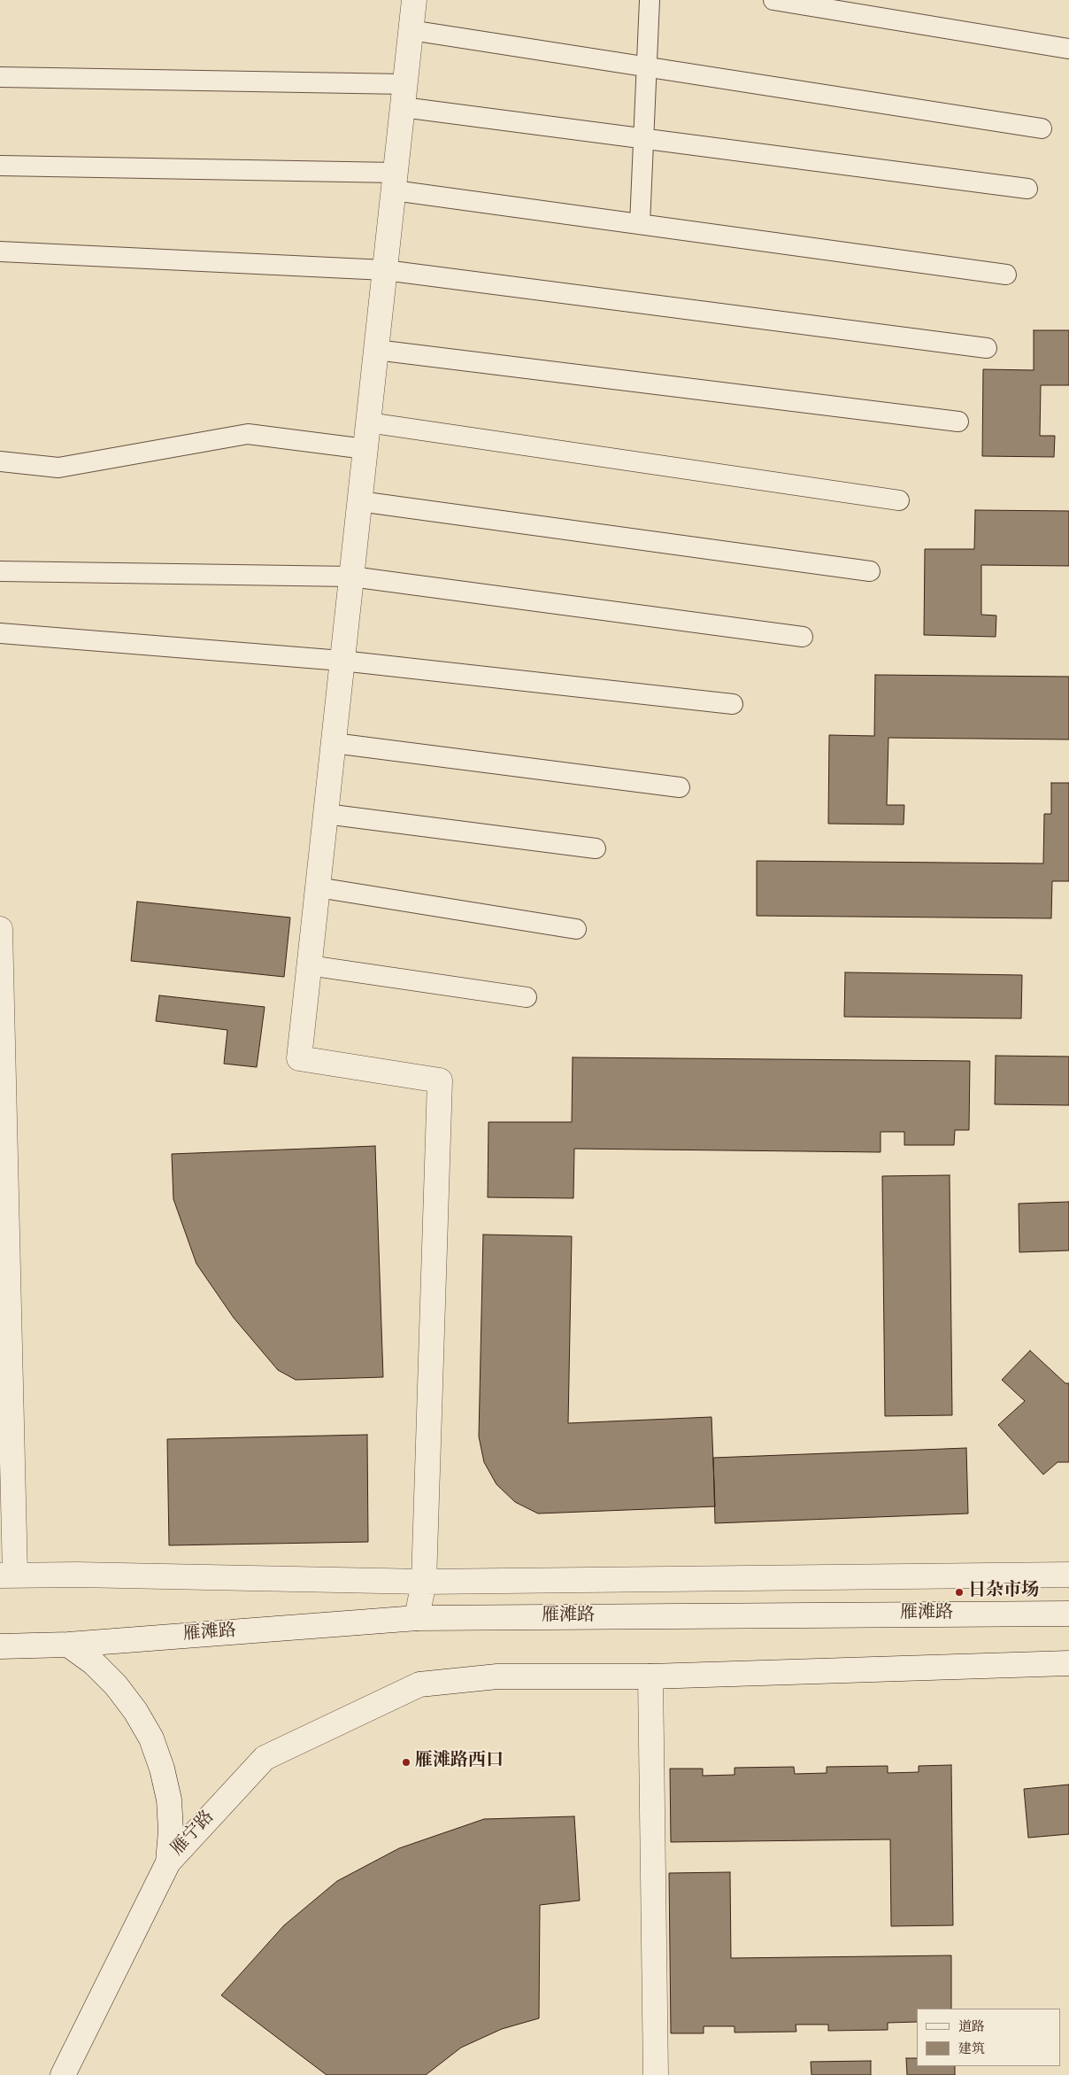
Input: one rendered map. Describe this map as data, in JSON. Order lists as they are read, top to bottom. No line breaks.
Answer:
{"streets":{"street":["雁滩路","雁宁路"]},"places":["日杂市场","雁滩路西口"],"legend":["道路","建筑"]}
